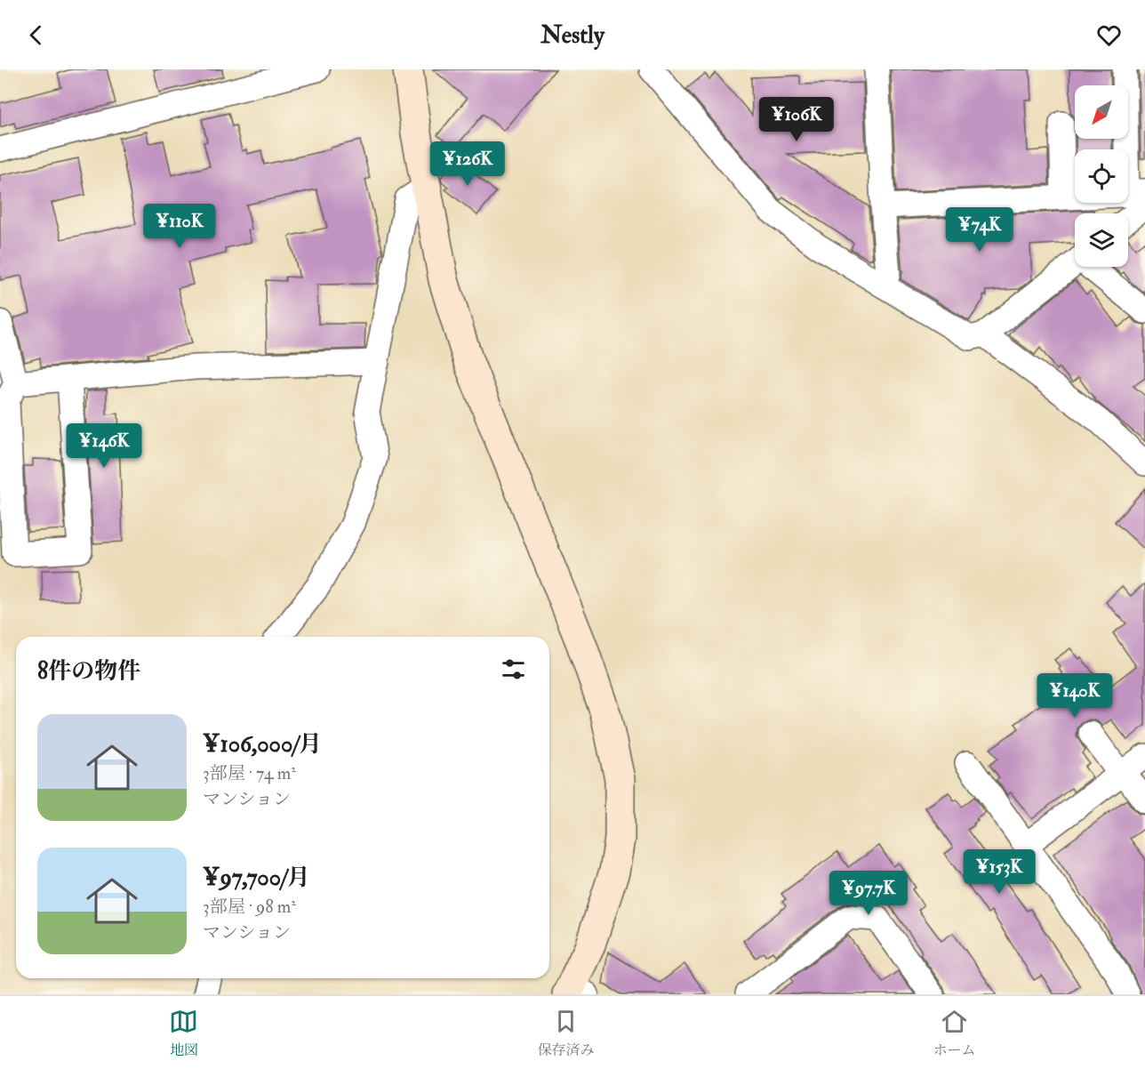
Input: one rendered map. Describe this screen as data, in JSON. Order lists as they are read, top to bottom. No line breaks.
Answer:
{"north":"bottom left","page":{"header":"Nestly","price":["¥106K","¥126K","¥110K","¥74K","¥146K","¥140K","¥153K","¥97.7K"],"heading":"8件の物件","list":[{"name":"¥106,000/月","note":"3部屋 · 74 m² · マンション"},{"name":"¥97,700/月","note":"3部屋 · 98 m² · マンション"}],"tabs":["地図","保存済み","ホーム"]}}
